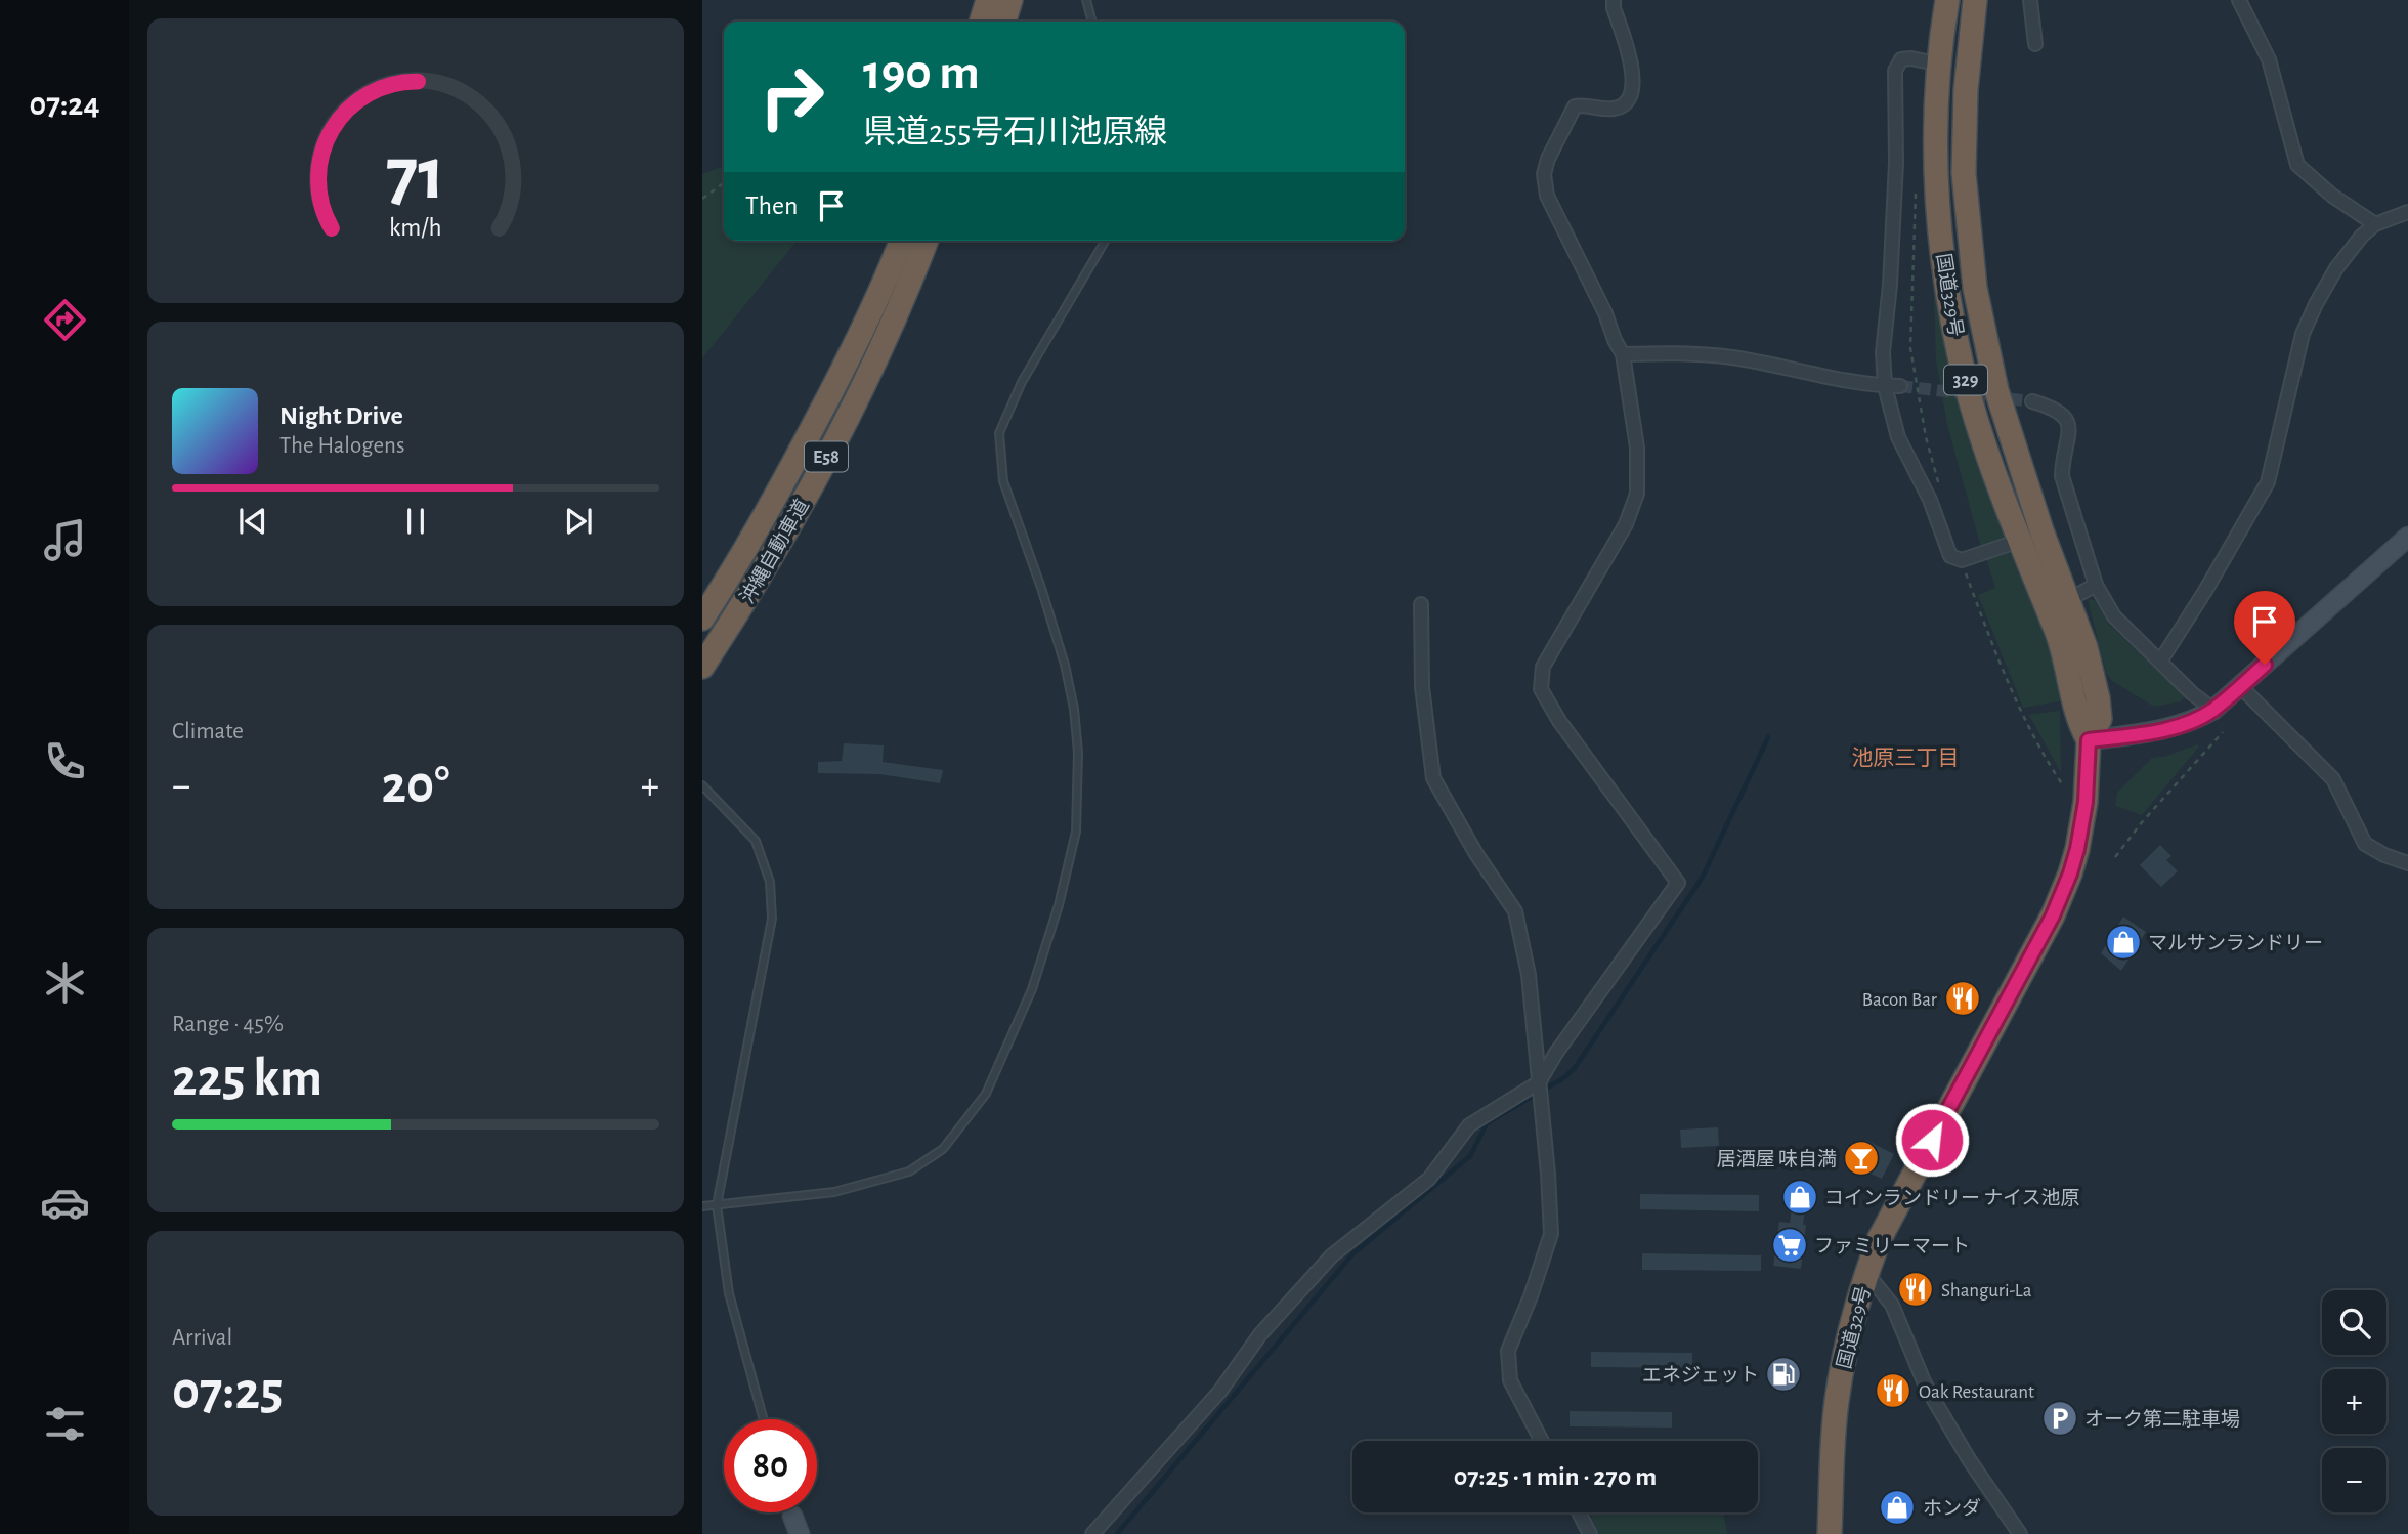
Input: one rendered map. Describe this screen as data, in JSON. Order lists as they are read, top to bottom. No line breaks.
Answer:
{"streets":{"highway":["国道329号","329","E58","沖縄自動車道"]},"districts":["池原三丁目"],"places":{"shop":["マルサンランドリー","コインランドリー ナイス池原","ホンダ"],"restaurant":["Bacon Bar","Shanguri-La","Oak Restaurant"],"bar":["居酒屋 味自満"],"supermarket":["ファミリーマート"],"fuel station":["エネジェット"],"parking":["オーク第二駐車場"]},"page":{"tabs":"07:24","turn":["190 m","県道255号石川池原線"],"then":"Then","song":["Night Drive","The Halogens"],"tile":["Climate",["Range · 45%","225 km"],["Arrival","07:25"]],"heat":["−","20°","+"],"map_buttons":["+","−"],"limit":"80","trip":"07:25 · 1 min · 270 m","gauge":["71","km/h"]}}
